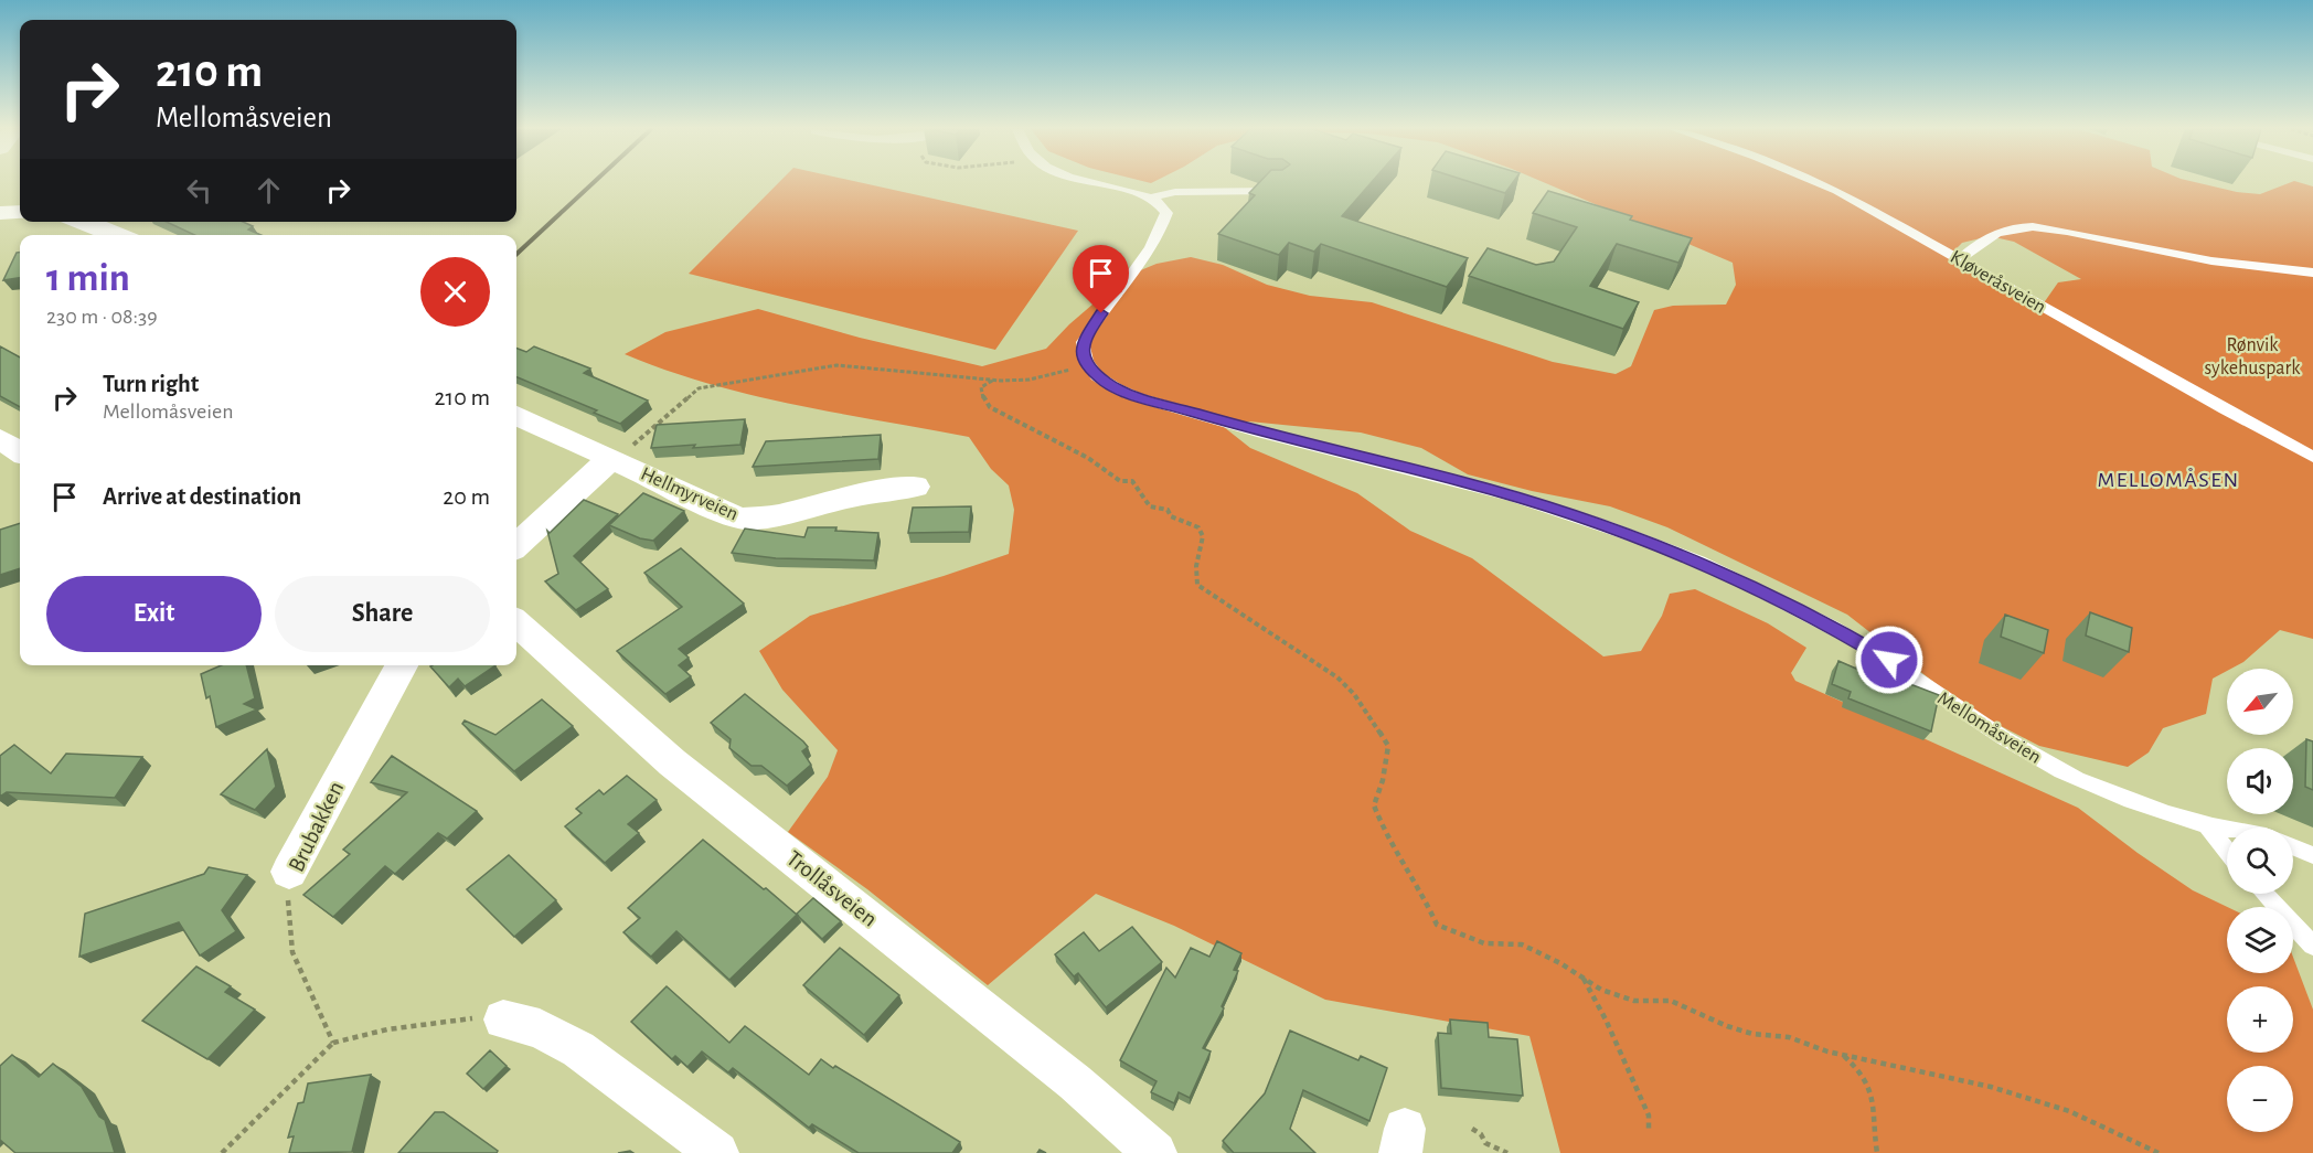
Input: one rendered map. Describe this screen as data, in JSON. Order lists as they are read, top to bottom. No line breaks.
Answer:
{"streets":{"street":["Hellmyrveien","Brubakken","Trollåsveien"],"lane":["Kløveråsveien","Mellomåsveien"]},"districts":["MELLOMÅSEN"],"parks":["Rønvik sykehuspark"],"north":"bottom left","page":{"turn":["210 m","Mellomåsveien"],"heading":["1 min","230 m · 08:39"],"list":[{"name":"Turn right","note":"Mellomåsveien","value":"210 m"},{"name":"Arrive at destination","value":"20 m"}],"buttons":["Exit","Share"],"map_buttons":["+","−"]}}
